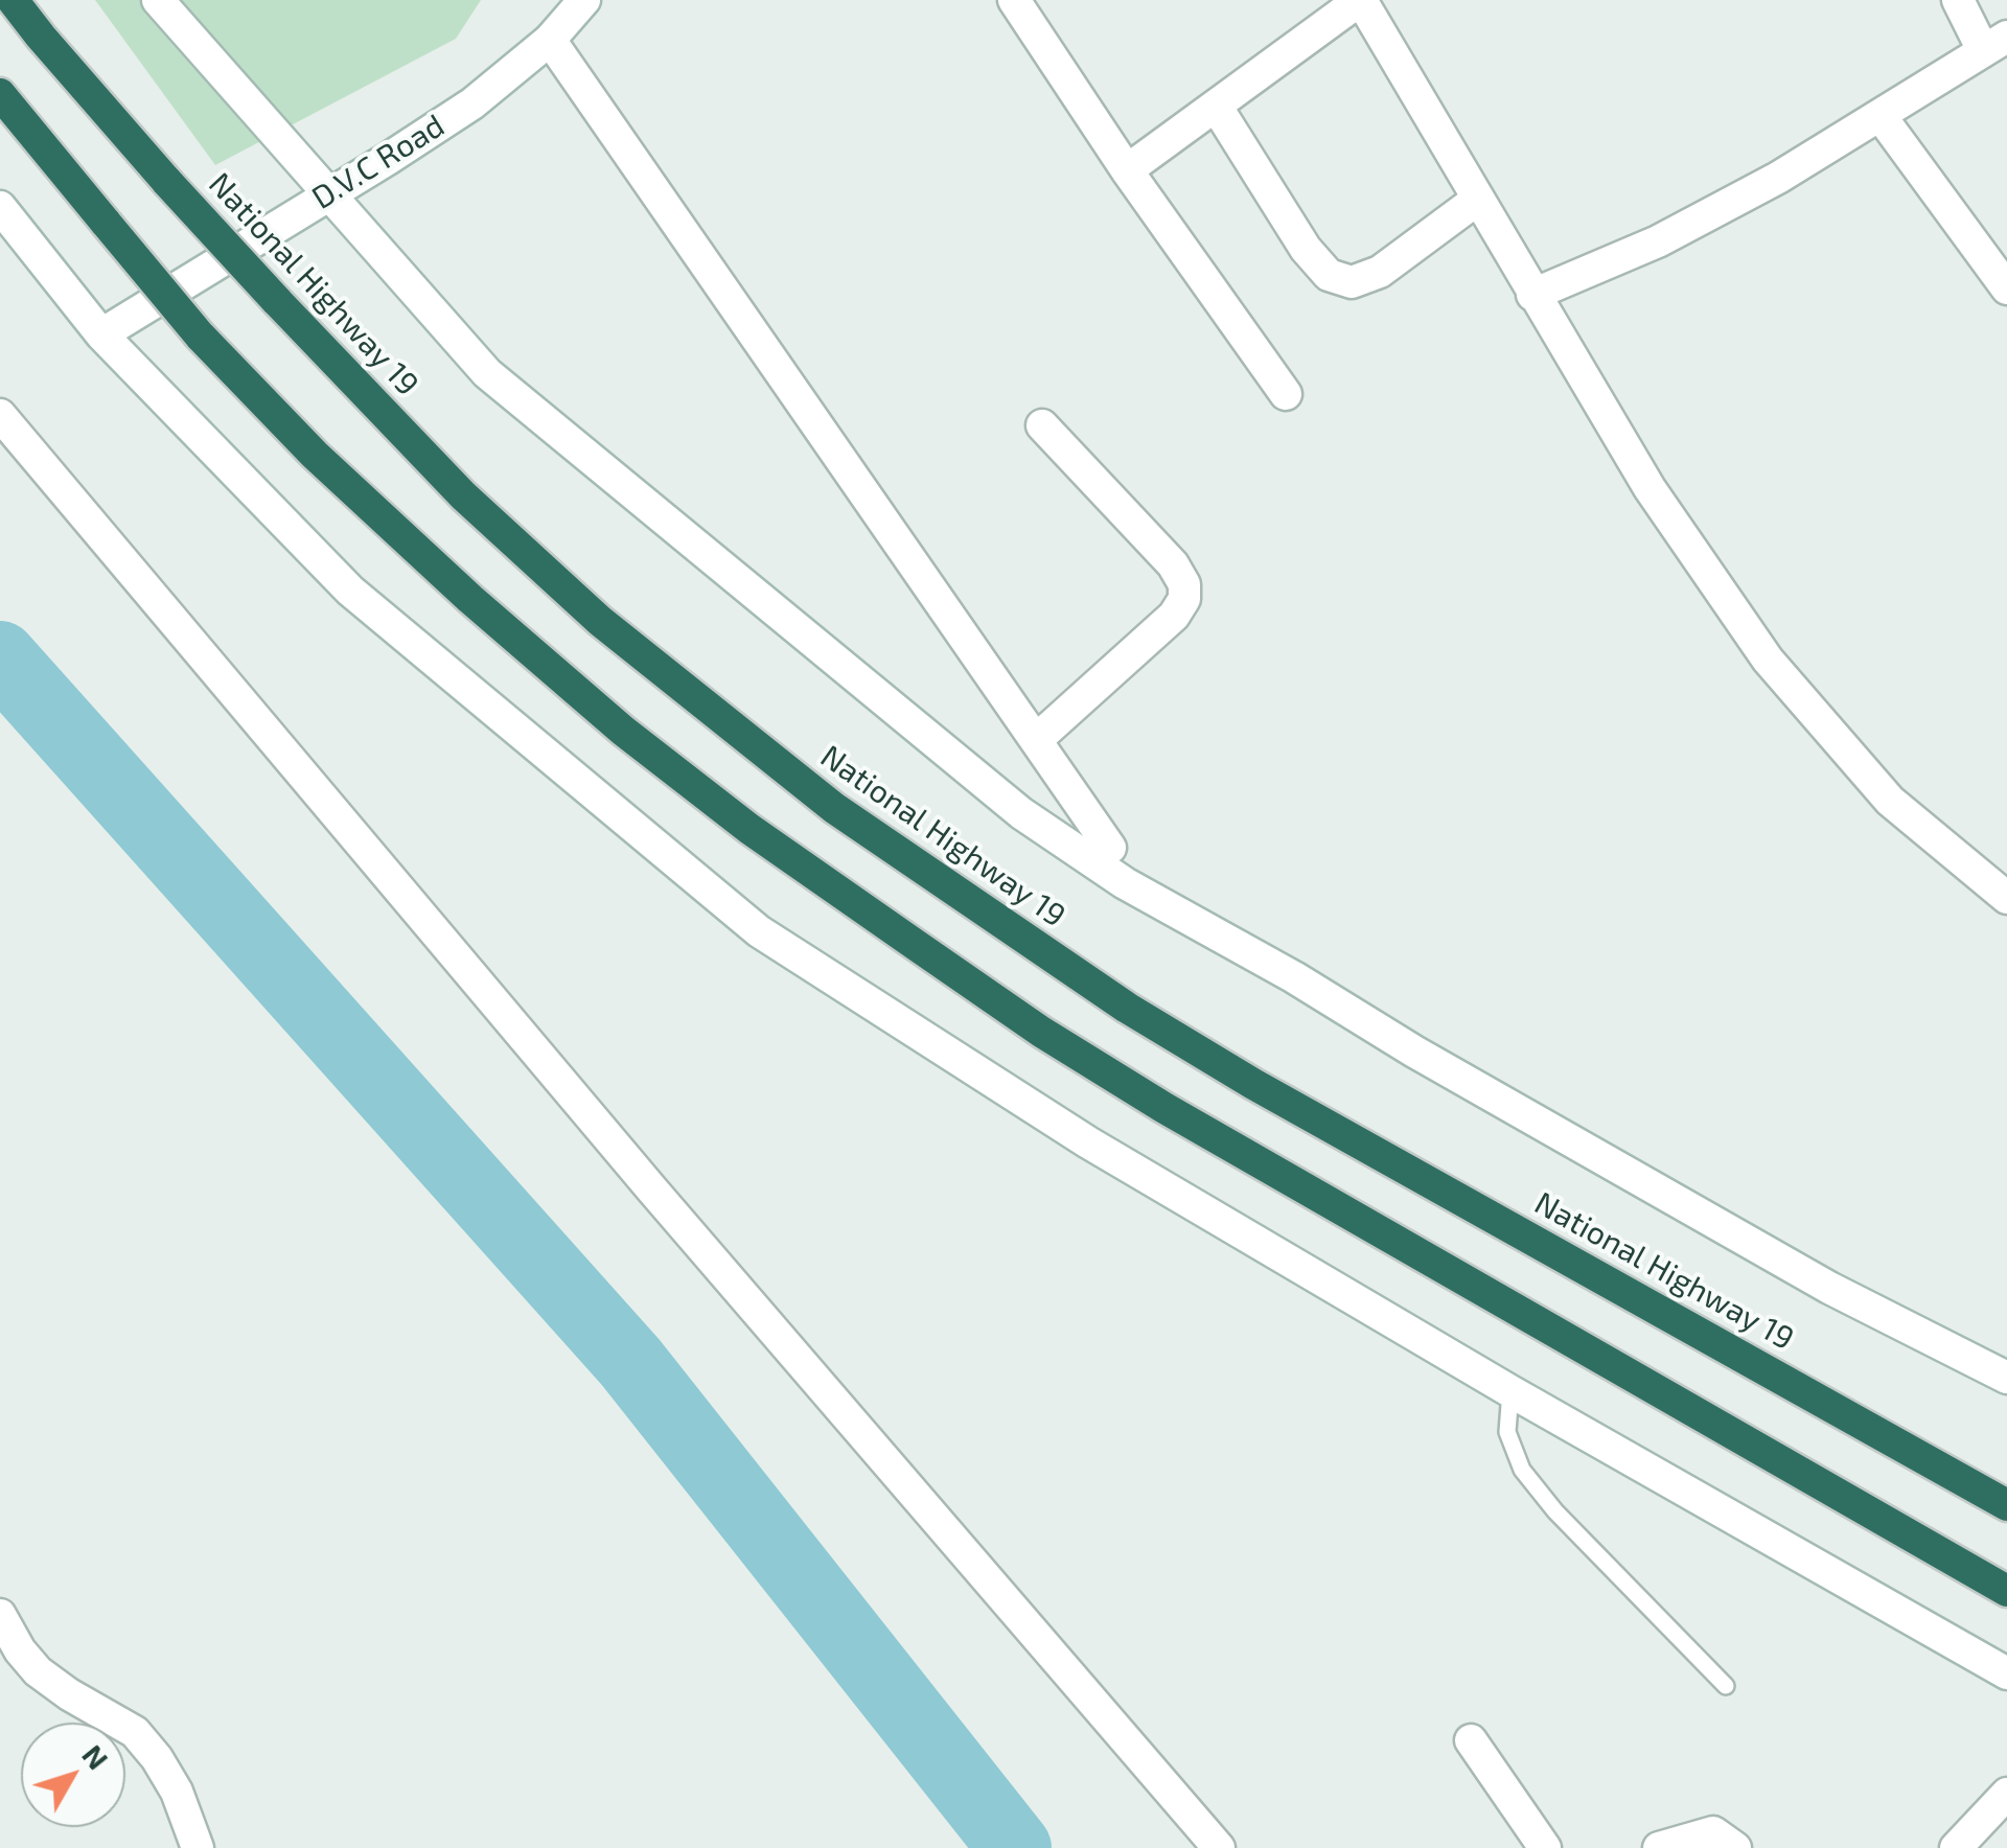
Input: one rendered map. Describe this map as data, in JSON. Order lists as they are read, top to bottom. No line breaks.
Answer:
{"streets":{"highway":["National Highway 19"],"street":["D.V.C Road"]},"north":"top right"}
